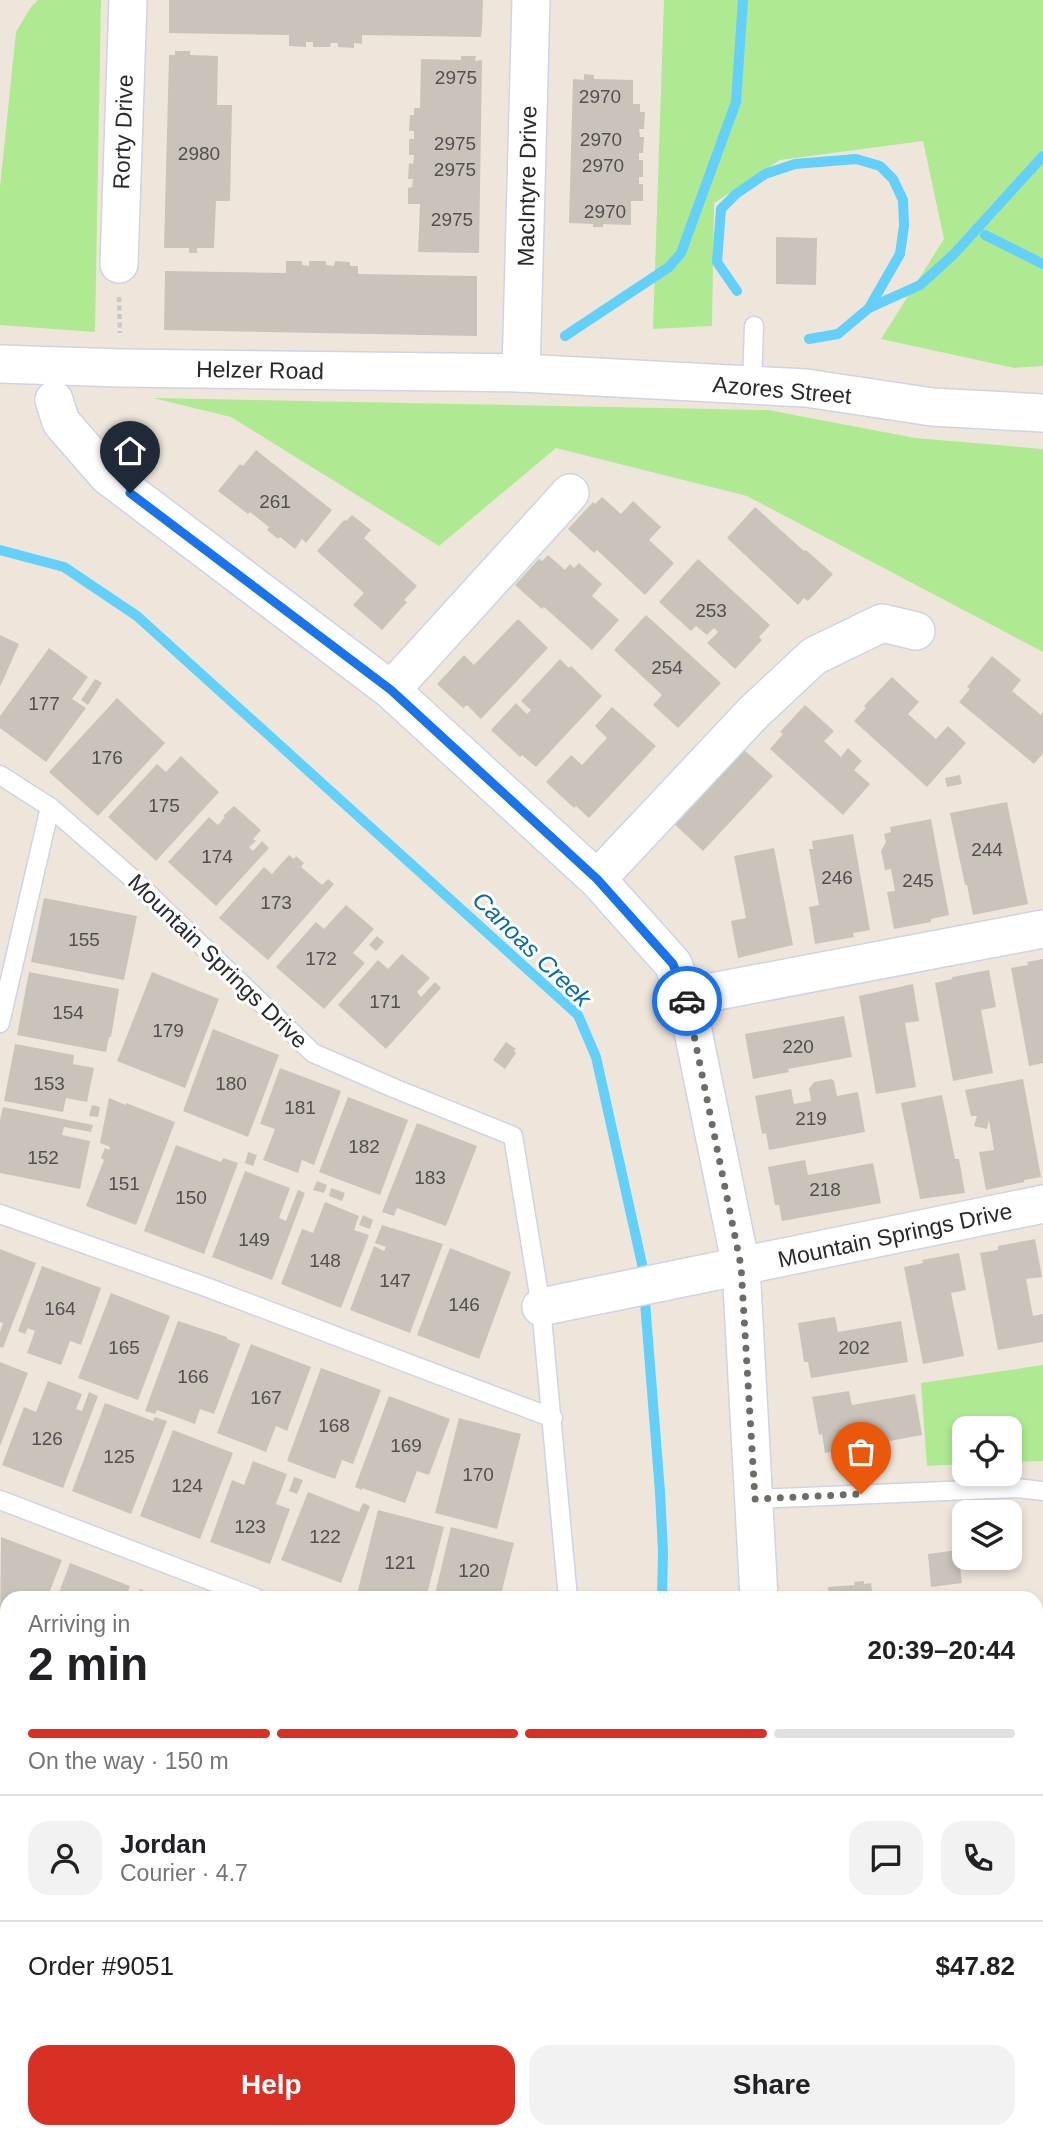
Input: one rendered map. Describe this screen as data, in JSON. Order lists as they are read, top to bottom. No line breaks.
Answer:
{"streets":{"street":["Rorty Drive","MacIntyre Drive","Helzer Road","Azores Street","Mountain Springs Drive"]},"crossings":[["MacIntyre Drive","Helzer Road"],["MacIntyre Drive","Azores Street"],["Helzer Road","Azores Street"]],"water":["Canoas Creek"],"house_numbers":["2975","2970","2970","2975","2980","2970","2975","2970","2975","261","253","254","177","176","175","244","174","246","245","173","155","172","171","154","179","220","153","180","181","219","182","152","183","151","218","150","149","148","147","146","164","165","202","166","167","168","126","169","125","170","124","123","122","121","120"],"page":{"heading":["2 min","Arriving in","20:39–20:44"],"panel":["Jordan","Courier · 4.7","Order #9051","$47.82"],"bar":"On the way · 150 m","buttons":["Help","Share"]}}
